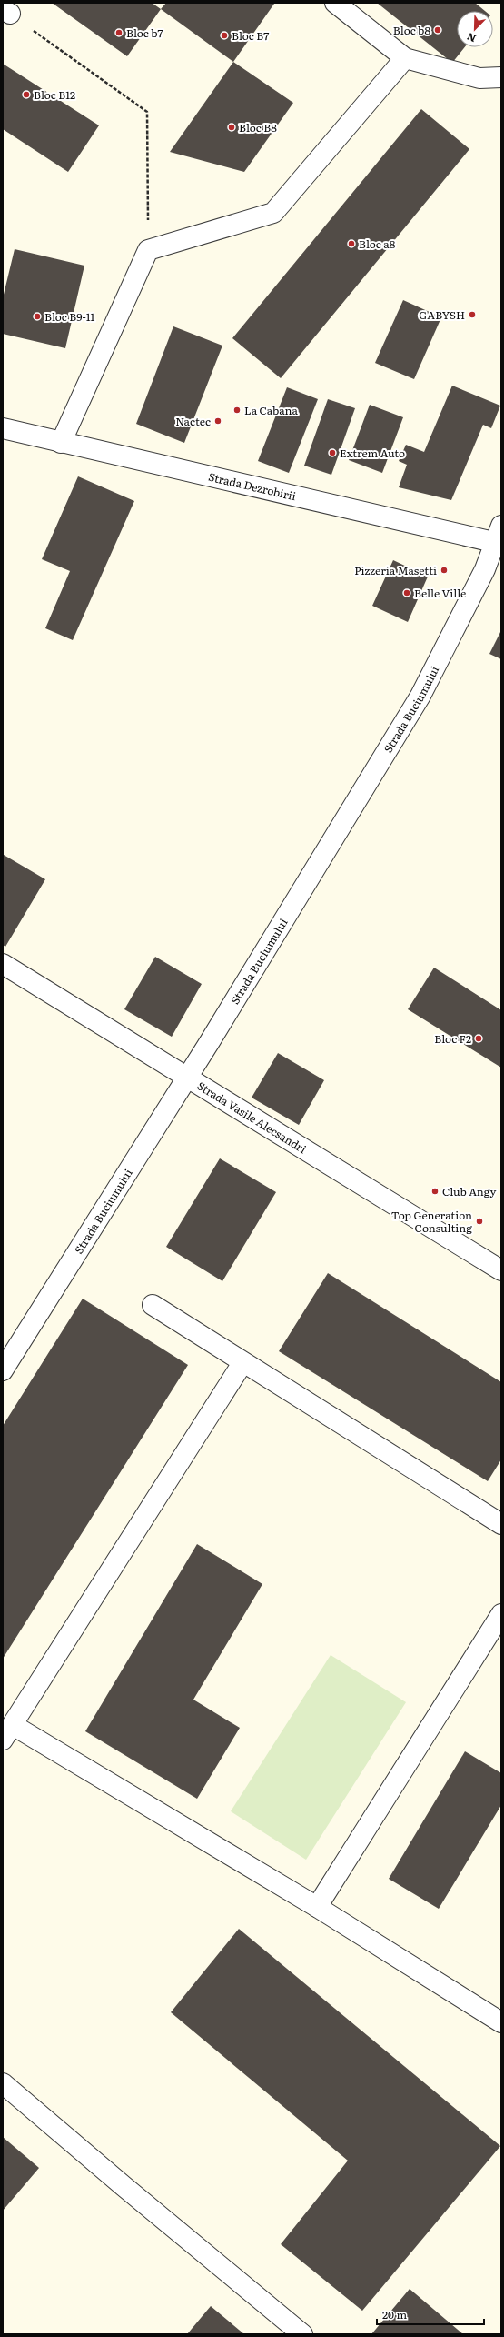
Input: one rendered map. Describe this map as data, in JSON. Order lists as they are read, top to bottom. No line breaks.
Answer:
{"streets":{"street":["Strada Dezrobirii","Strada Buciumului","Strada Vasile Alecsandri"]},"crossings":[["Strada Dezrobirii","Strada Buciumului"],["Strada Buciumului","Strada Vasile Alecsandri"]],"places":["Bloc b8","Bloc b7","Bloc B7","Bloc B12","Bloc B8","Bloc a8","GABYSH","Bloc B9-11","La Cabana","Nactec","Extrem Auto","Pizzeria Masetti","Belle Ville","Bloc F2","Club Angy","Top Generation Consulting"],"scale_bar":"20 m","north":"bottom left"}
